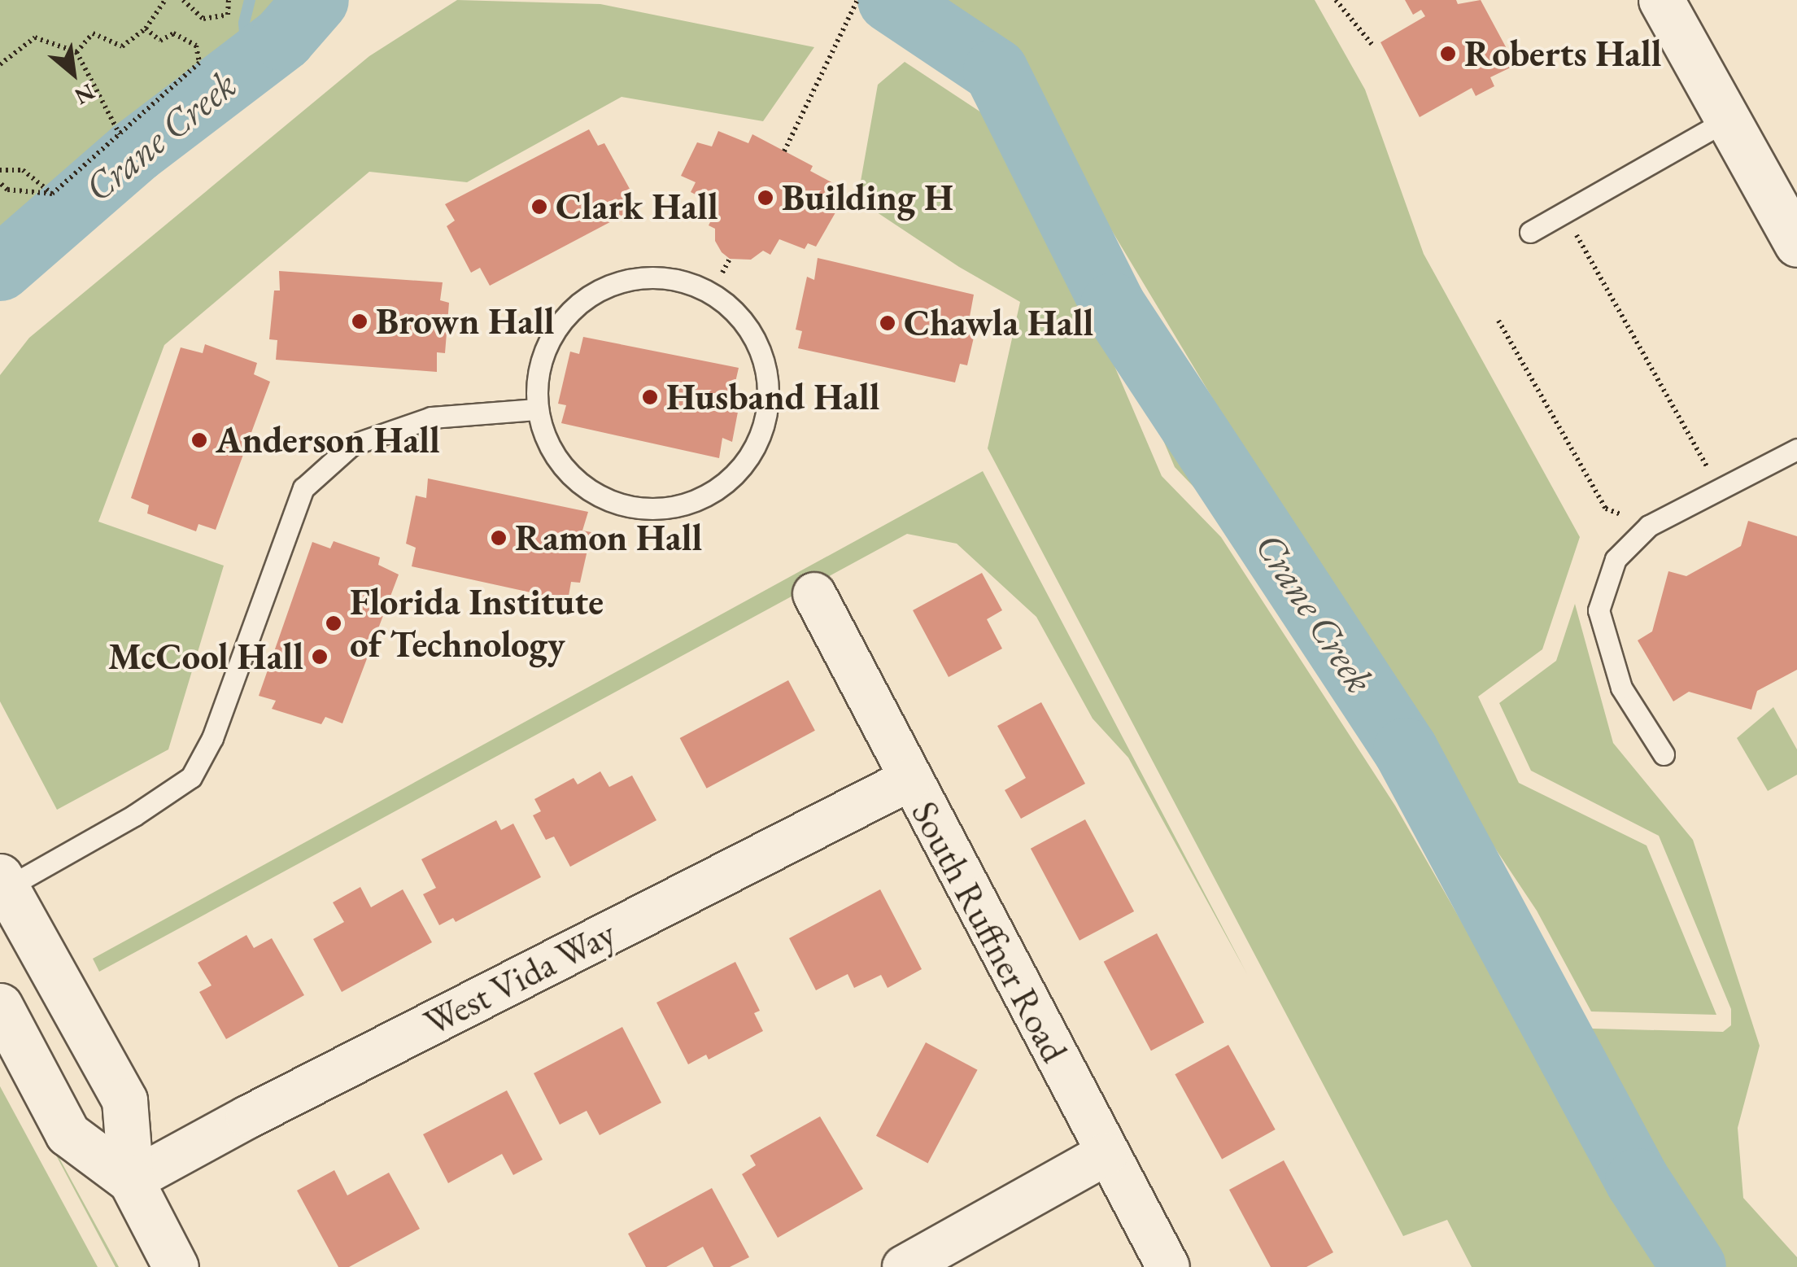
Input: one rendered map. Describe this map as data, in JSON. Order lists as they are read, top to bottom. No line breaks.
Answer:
{"streets":{"street":["South Ruffner Road","West Vida Way"]},"crossings":[["South Ruffner Road","West Vida Way"]],"water":["Crane Creek"],"places":["Roberts Hall","Building H","Clark Hall","Brown Hall","Chawla Hall","Husband Hall","Anderson Hall","Ramon Hall","Florida Institute of Technology","McCool Hall"],"north":"bottom right"}
